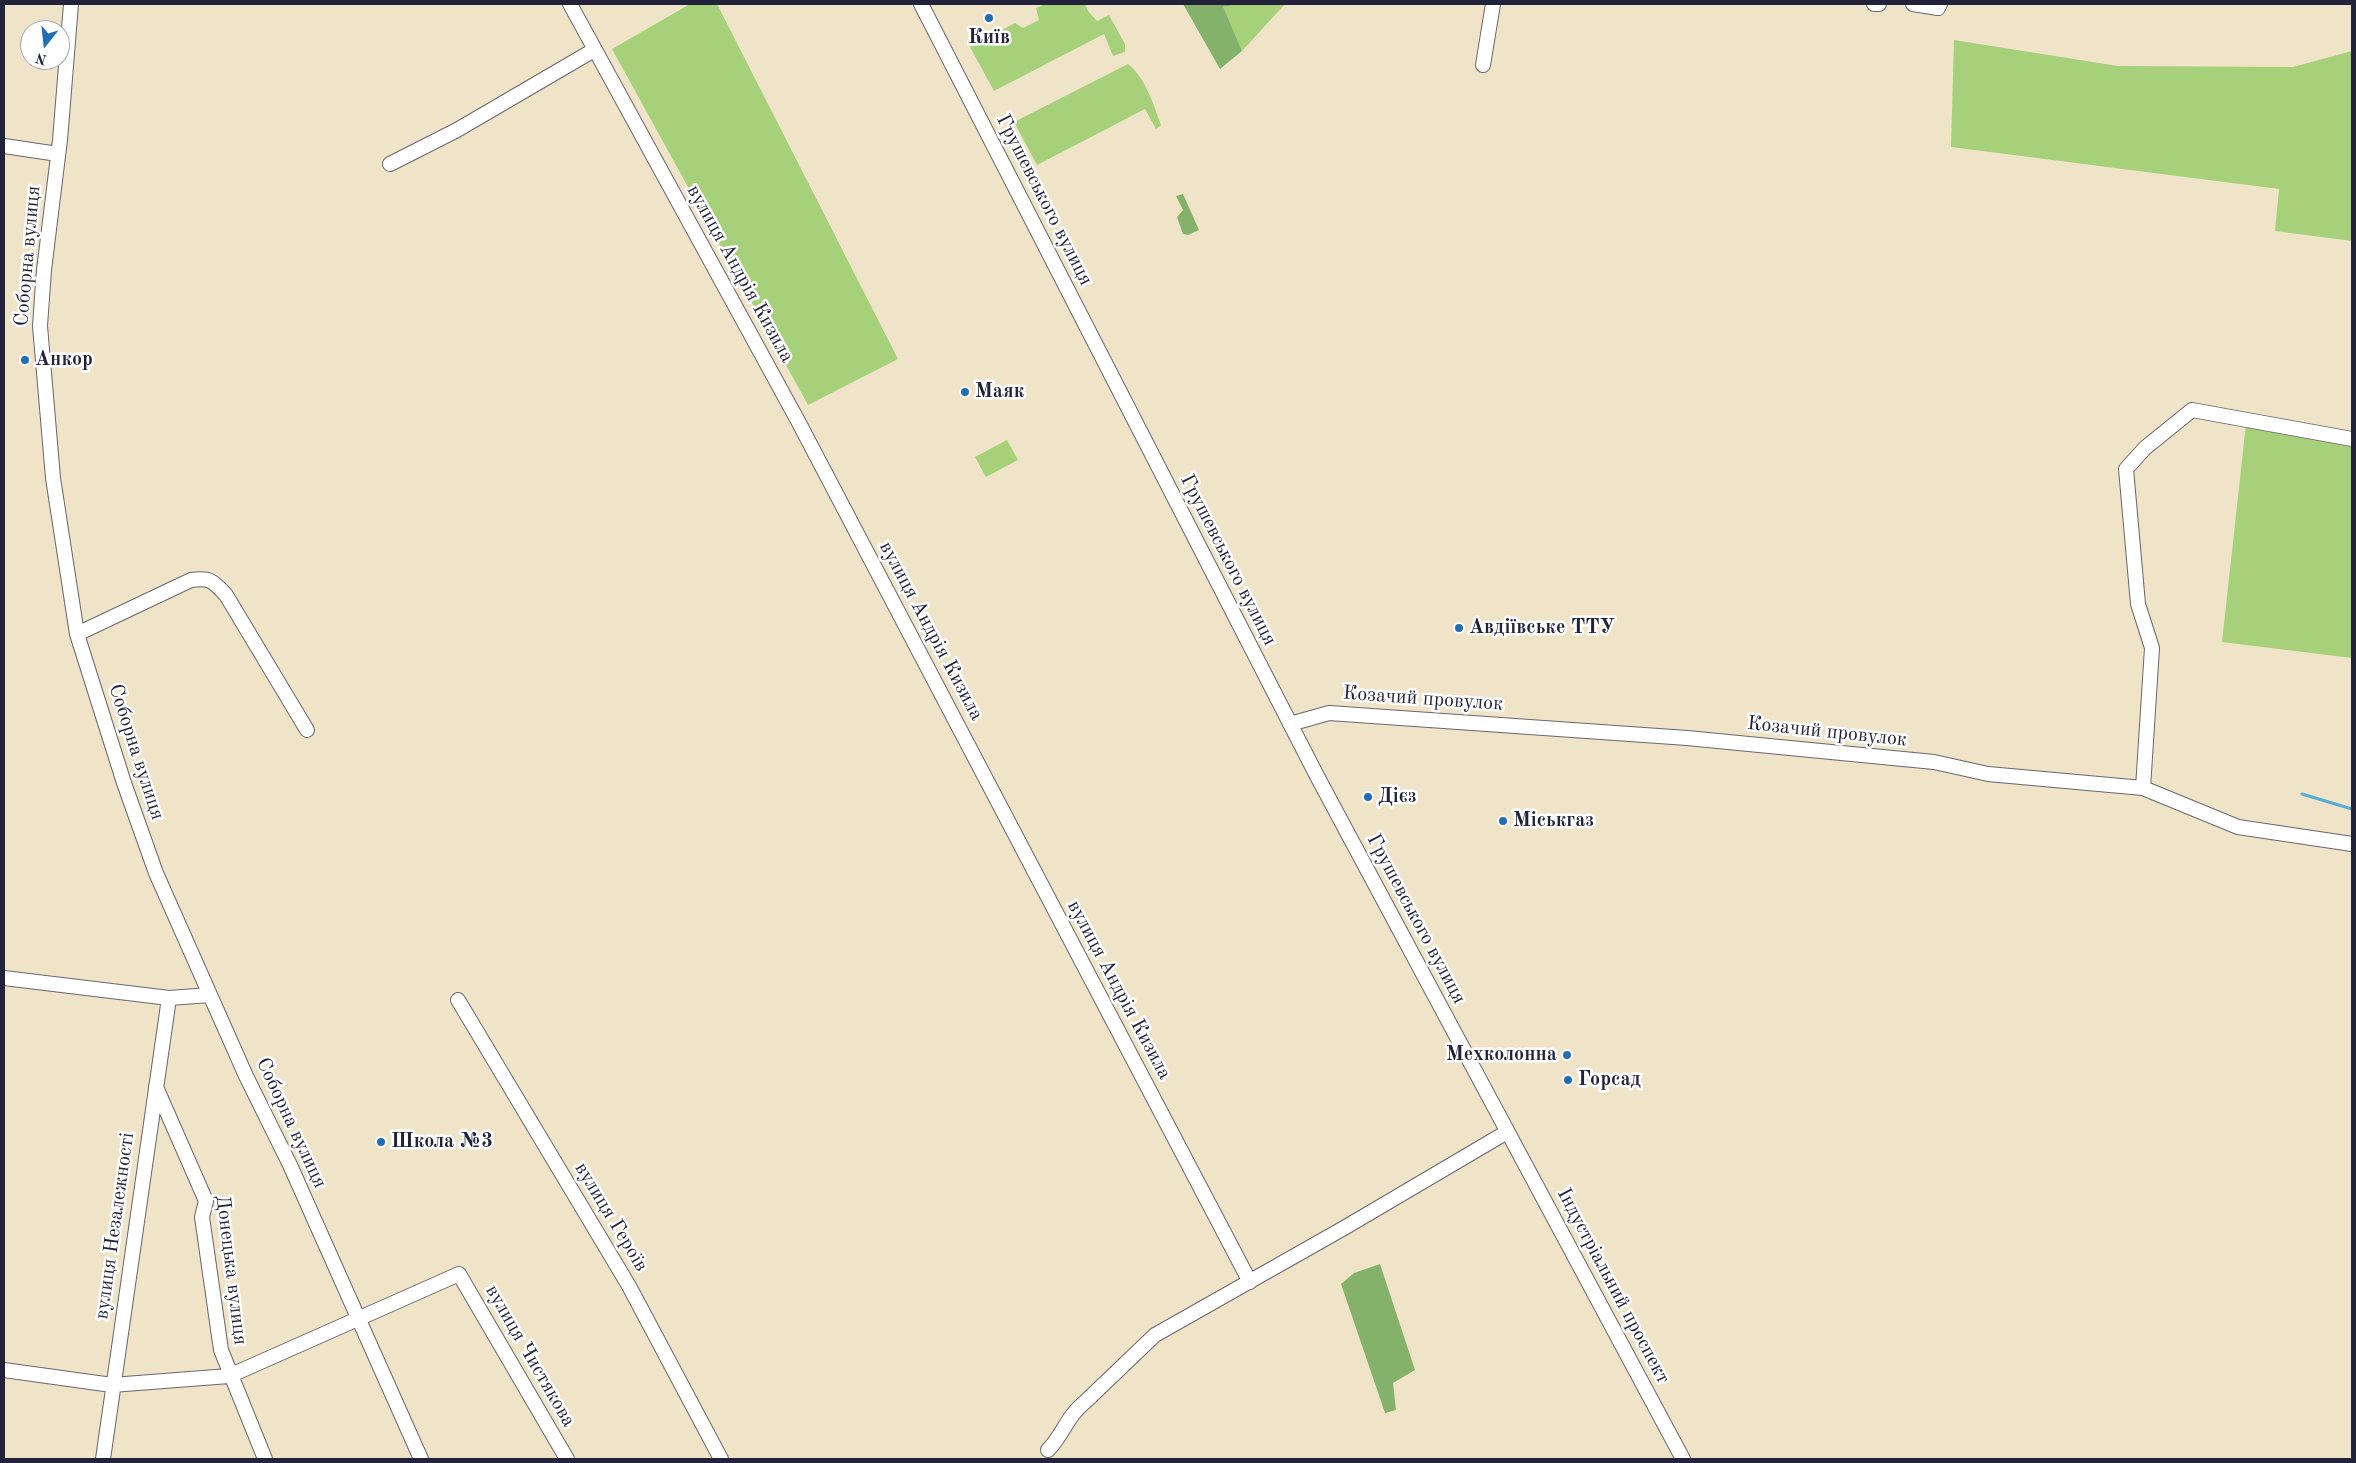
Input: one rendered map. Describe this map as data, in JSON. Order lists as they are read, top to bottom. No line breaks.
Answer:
{"streets":{"street":["Грушевського вулиця","Соборна вулиця","вулиця Андрія Кизила","Козачий провулок","вулиця Героїв","вулиця Незалежності","Донецька вулиця","Індустріальний проспект","вулиця Чистякова"]},"crossings":[["Грушевського вулиця","Козачий провулок"],["Грушевського вулиця","Індустріальний проспект"],["Соборна вулиця","вулиця Чистякова"],["вулиця Незалежності","Донецька вулиця"]],"places":["Київ","Анкор","Маяк","Авдіївське ТТУ","Дієз","Міськгаз","Мехколонна","Горсад","Школа №3"],"north":"bottom"}
